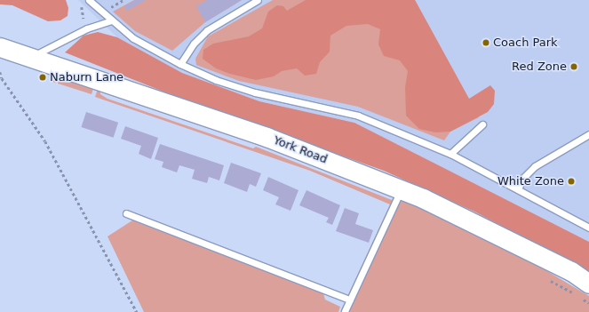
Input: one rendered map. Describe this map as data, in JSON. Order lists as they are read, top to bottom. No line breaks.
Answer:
{"streets":{"main road":["York Road"]},"places":["Coach Park","Red Zone","Naburn Lane","White Zone"]}
